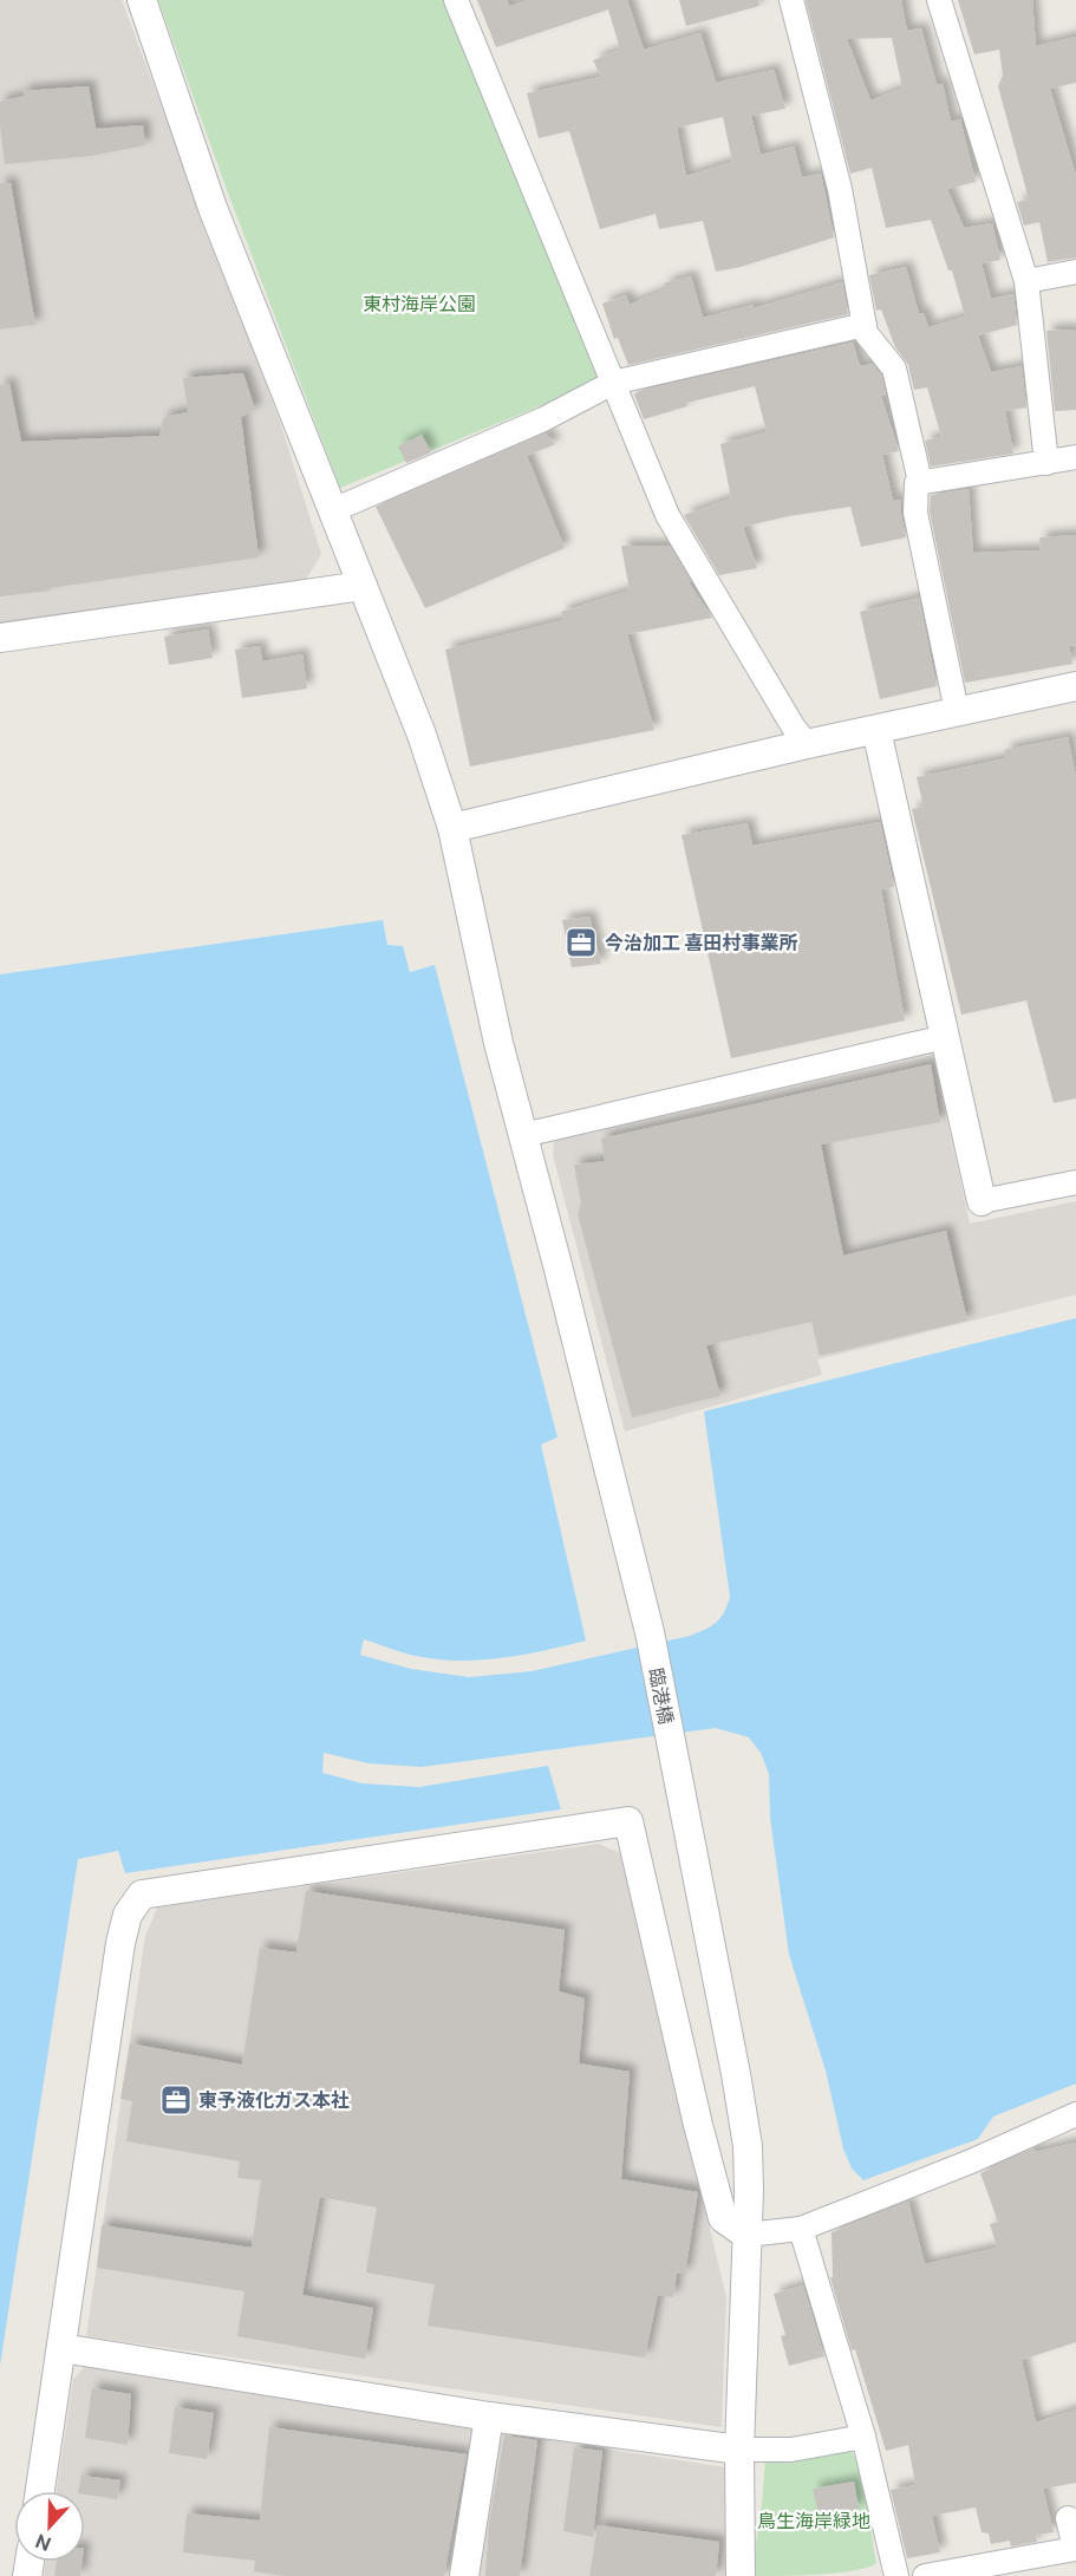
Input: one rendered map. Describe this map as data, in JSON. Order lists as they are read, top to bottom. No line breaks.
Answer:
{"streets":{"street":["臨港橋"]},"parks":["東村海岸公園","鳥生海岸緑地"],"places":{"office":["今治加工 喜田村事業所","東予液化ガス本社"]},"north":"bottom"}
